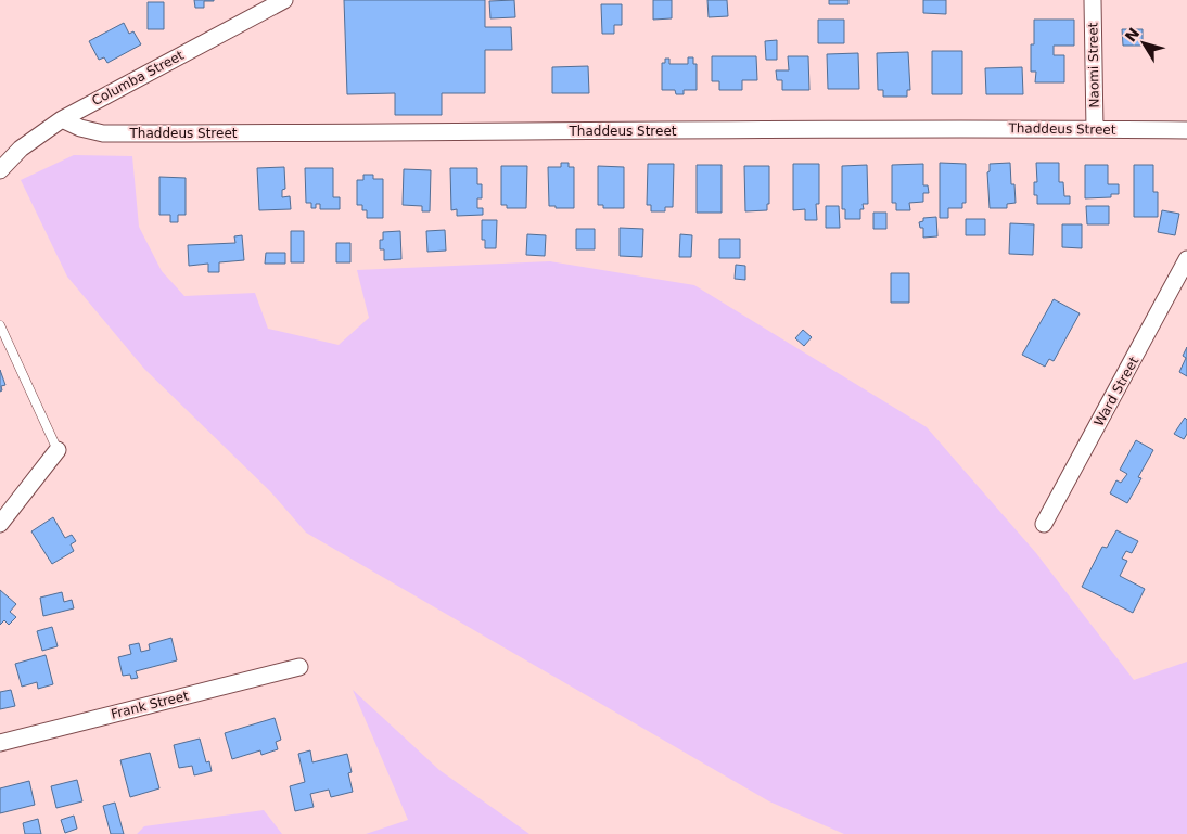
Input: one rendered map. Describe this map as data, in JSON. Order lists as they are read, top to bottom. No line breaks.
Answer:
{"streets":{"street":["Naomi Street","Columba Street","Thaddeus Street","Ward Street","Frank Street"]},"crossings":[["Naomi Street","Thaddeus Street"],["Columba Street","Thaddeus Street"]],"north":"top left"}
